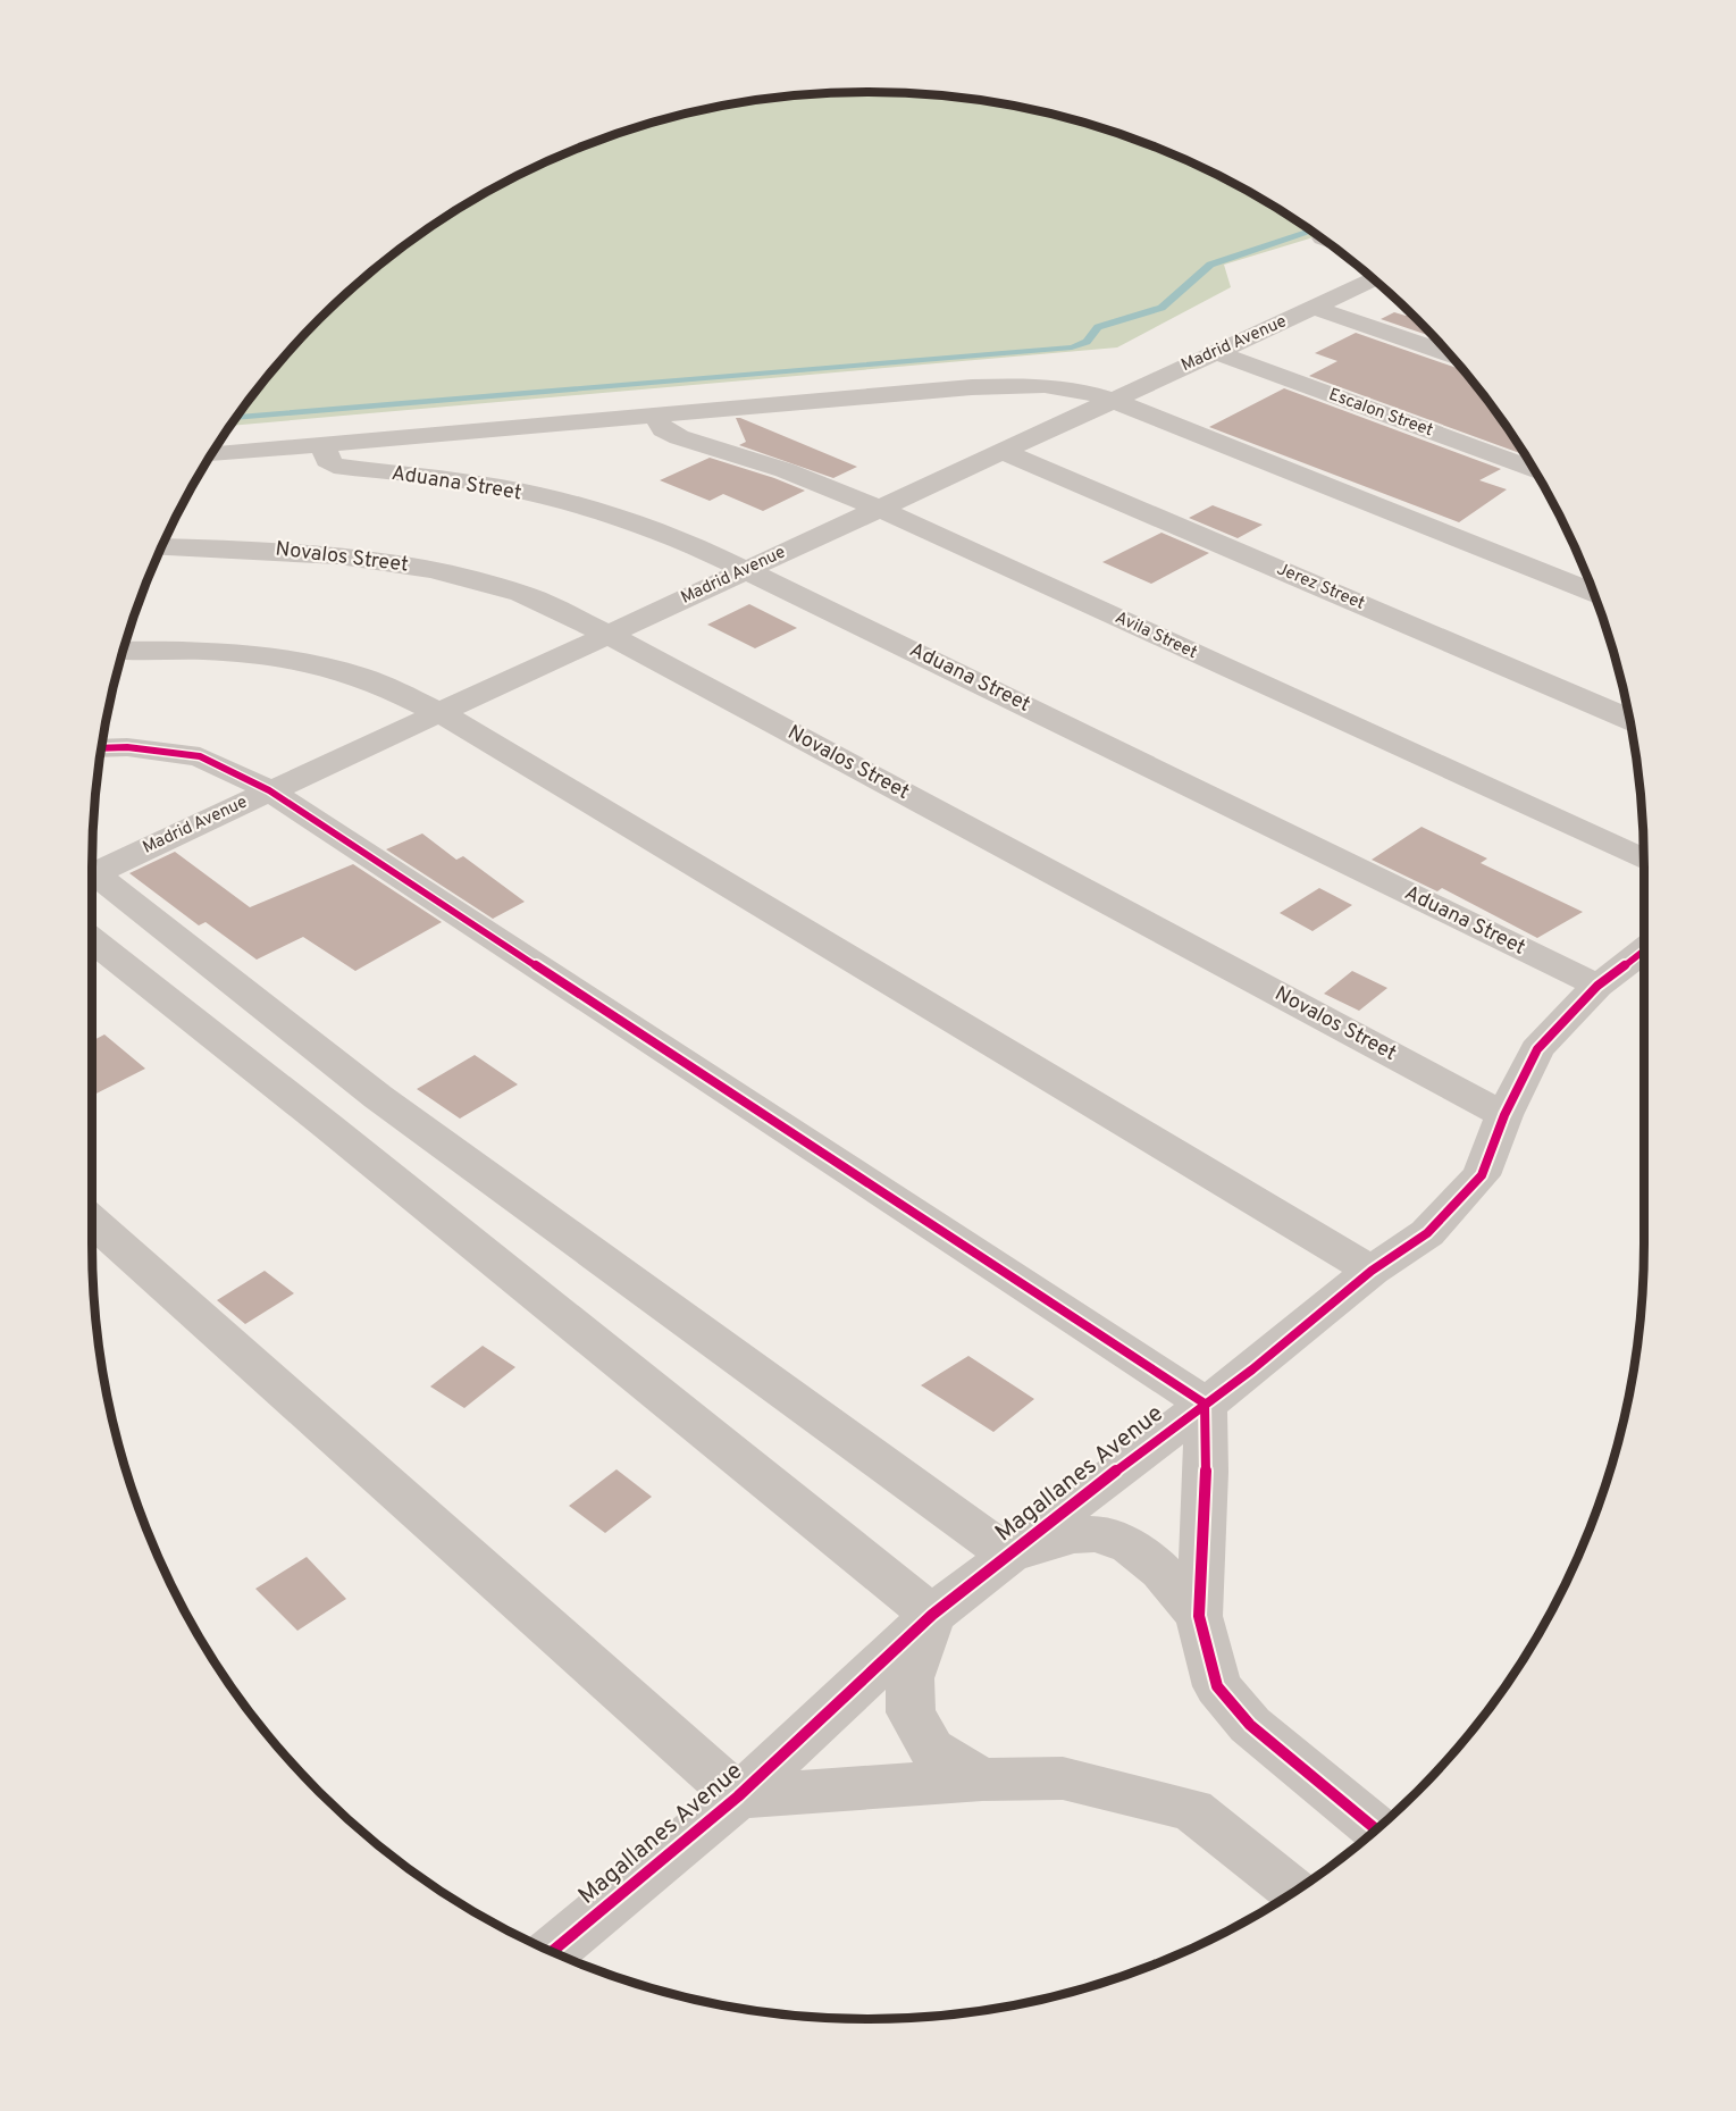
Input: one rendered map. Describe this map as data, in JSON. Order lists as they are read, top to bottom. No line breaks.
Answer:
{"streets":{"street":["Madrid Avenue","Escalon Street","Aduana Street","Novalos Street","Jerez Street","Avila Street","Magallanes Avenue"]},"crossings":[["Madrid Avenue","Escalon Street"],["Madrid Avenue","Aduana Street"],["Madrid Avenue","Novalos Street"],["Madrid Avenue","Jerez Street"],["Madrid Avenue","Avila Street"],["Aduana Street","Magallanes Avenue"],["Novalos Street","Magallanes Avenue"]]}
